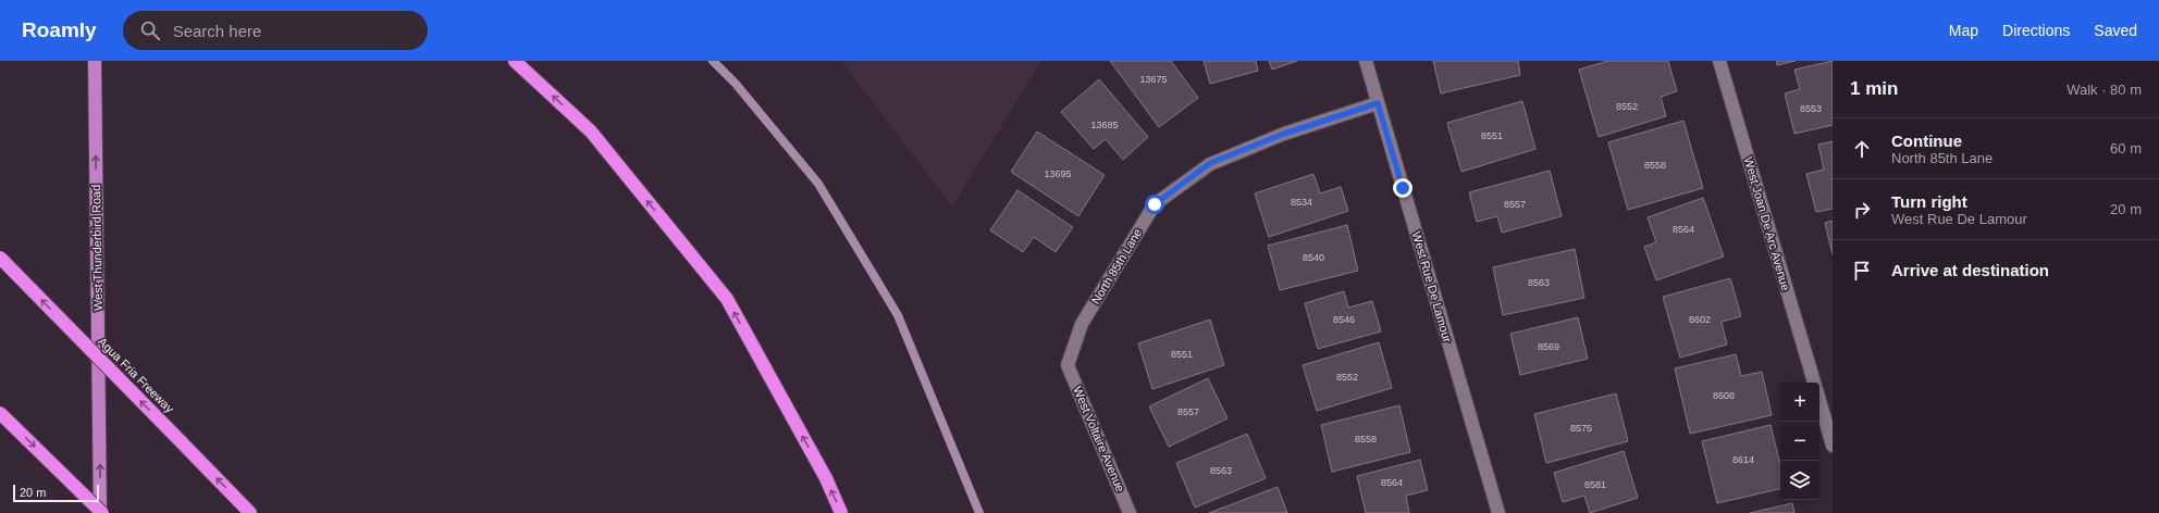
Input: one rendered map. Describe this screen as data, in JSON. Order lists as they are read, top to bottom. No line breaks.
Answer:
{"streets":{"highway":["Agua Fria Freeway"],"main road":["West Thunderbird Road"],"street":["West Joan De Arc Avenue","North 85th Lane","West Rue De Lamour","West Voltaire Avenue"]},"crossings":[["North 85th Lane","West Rue De Lamour"],["North 85th Lane","West Voltaire Avenue"]],"one_way":["West Thunderbird Road"],"house_numbers":["13675","8552","8553","13685","8551","8558","13695","8534","8557","8564","8540","8563","8546","8602","8569","8551","8552","8608","8557","8575","8558","8614","8563","8564","8581"],"scale_bar":"20 m","page":{"header":"Roamly","search":"Search here","nav":["Map","Directions","Saved"],"heading":["1 min","Walk · 80 m"],"list":[["Continue","North 85th Lane","60 m"],["Turn right","West Rue De Lamour","20 m"],"Arrive at destination"],"map_buttons":["+","−"],"scale":"20 m"}}
